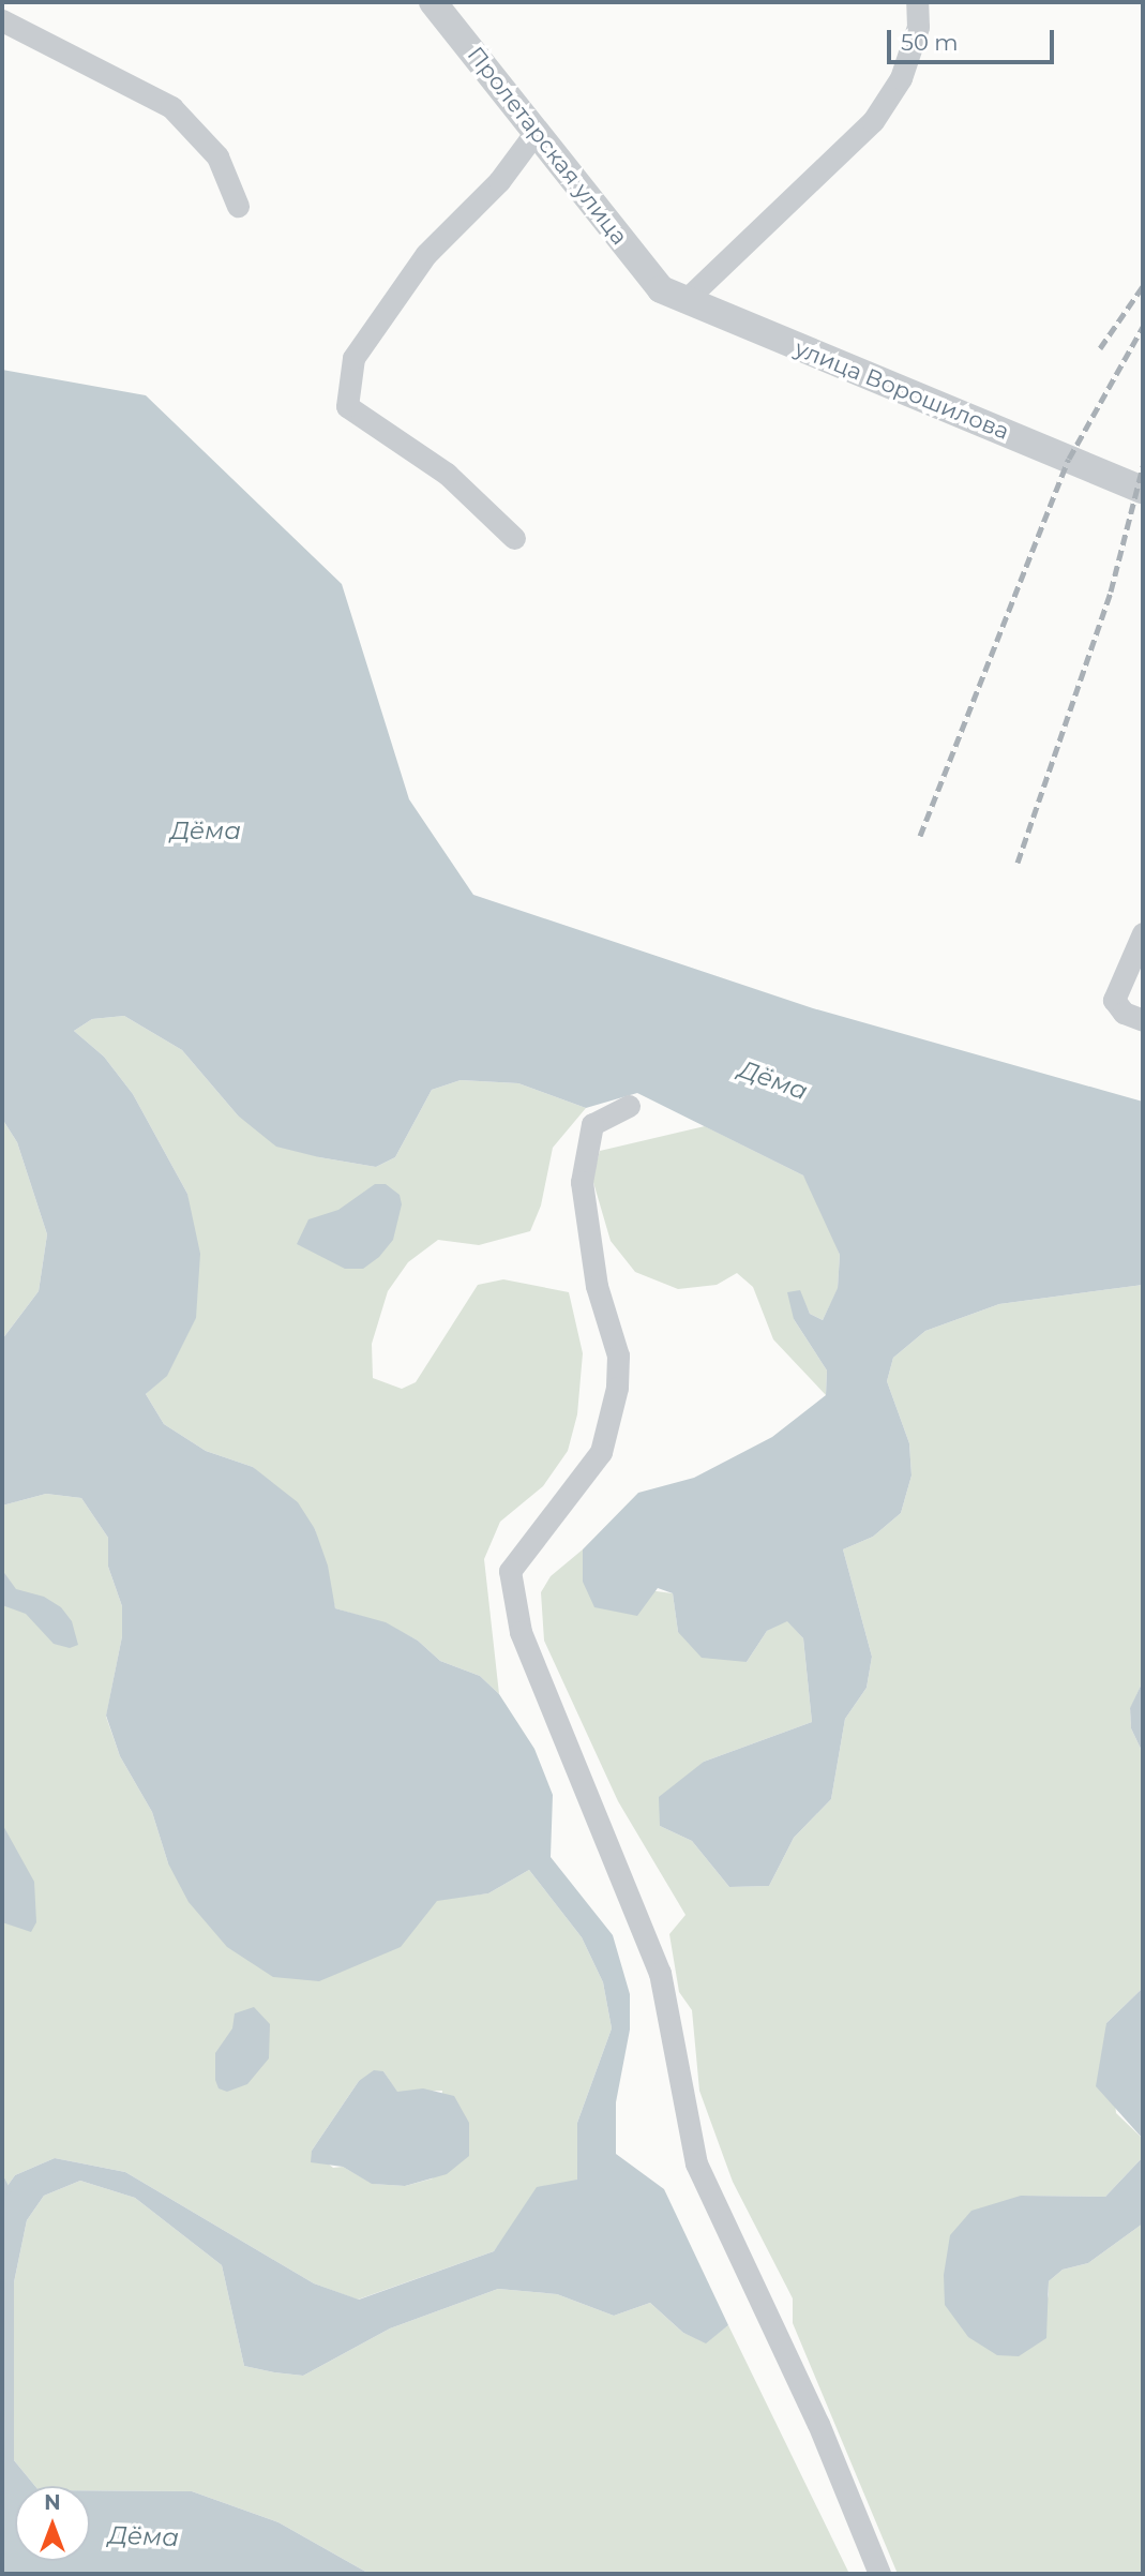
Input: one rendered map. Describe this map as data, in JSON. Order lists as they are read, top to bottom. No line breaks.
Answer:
{"streets":{"street":["Пролетарская улица","улица Ворошилова"]},"crossings":[["Пролетарская улица","улица Ворошилова"]],"water":["Дёма"],"scale_bar":"50 m","north":"top"}
